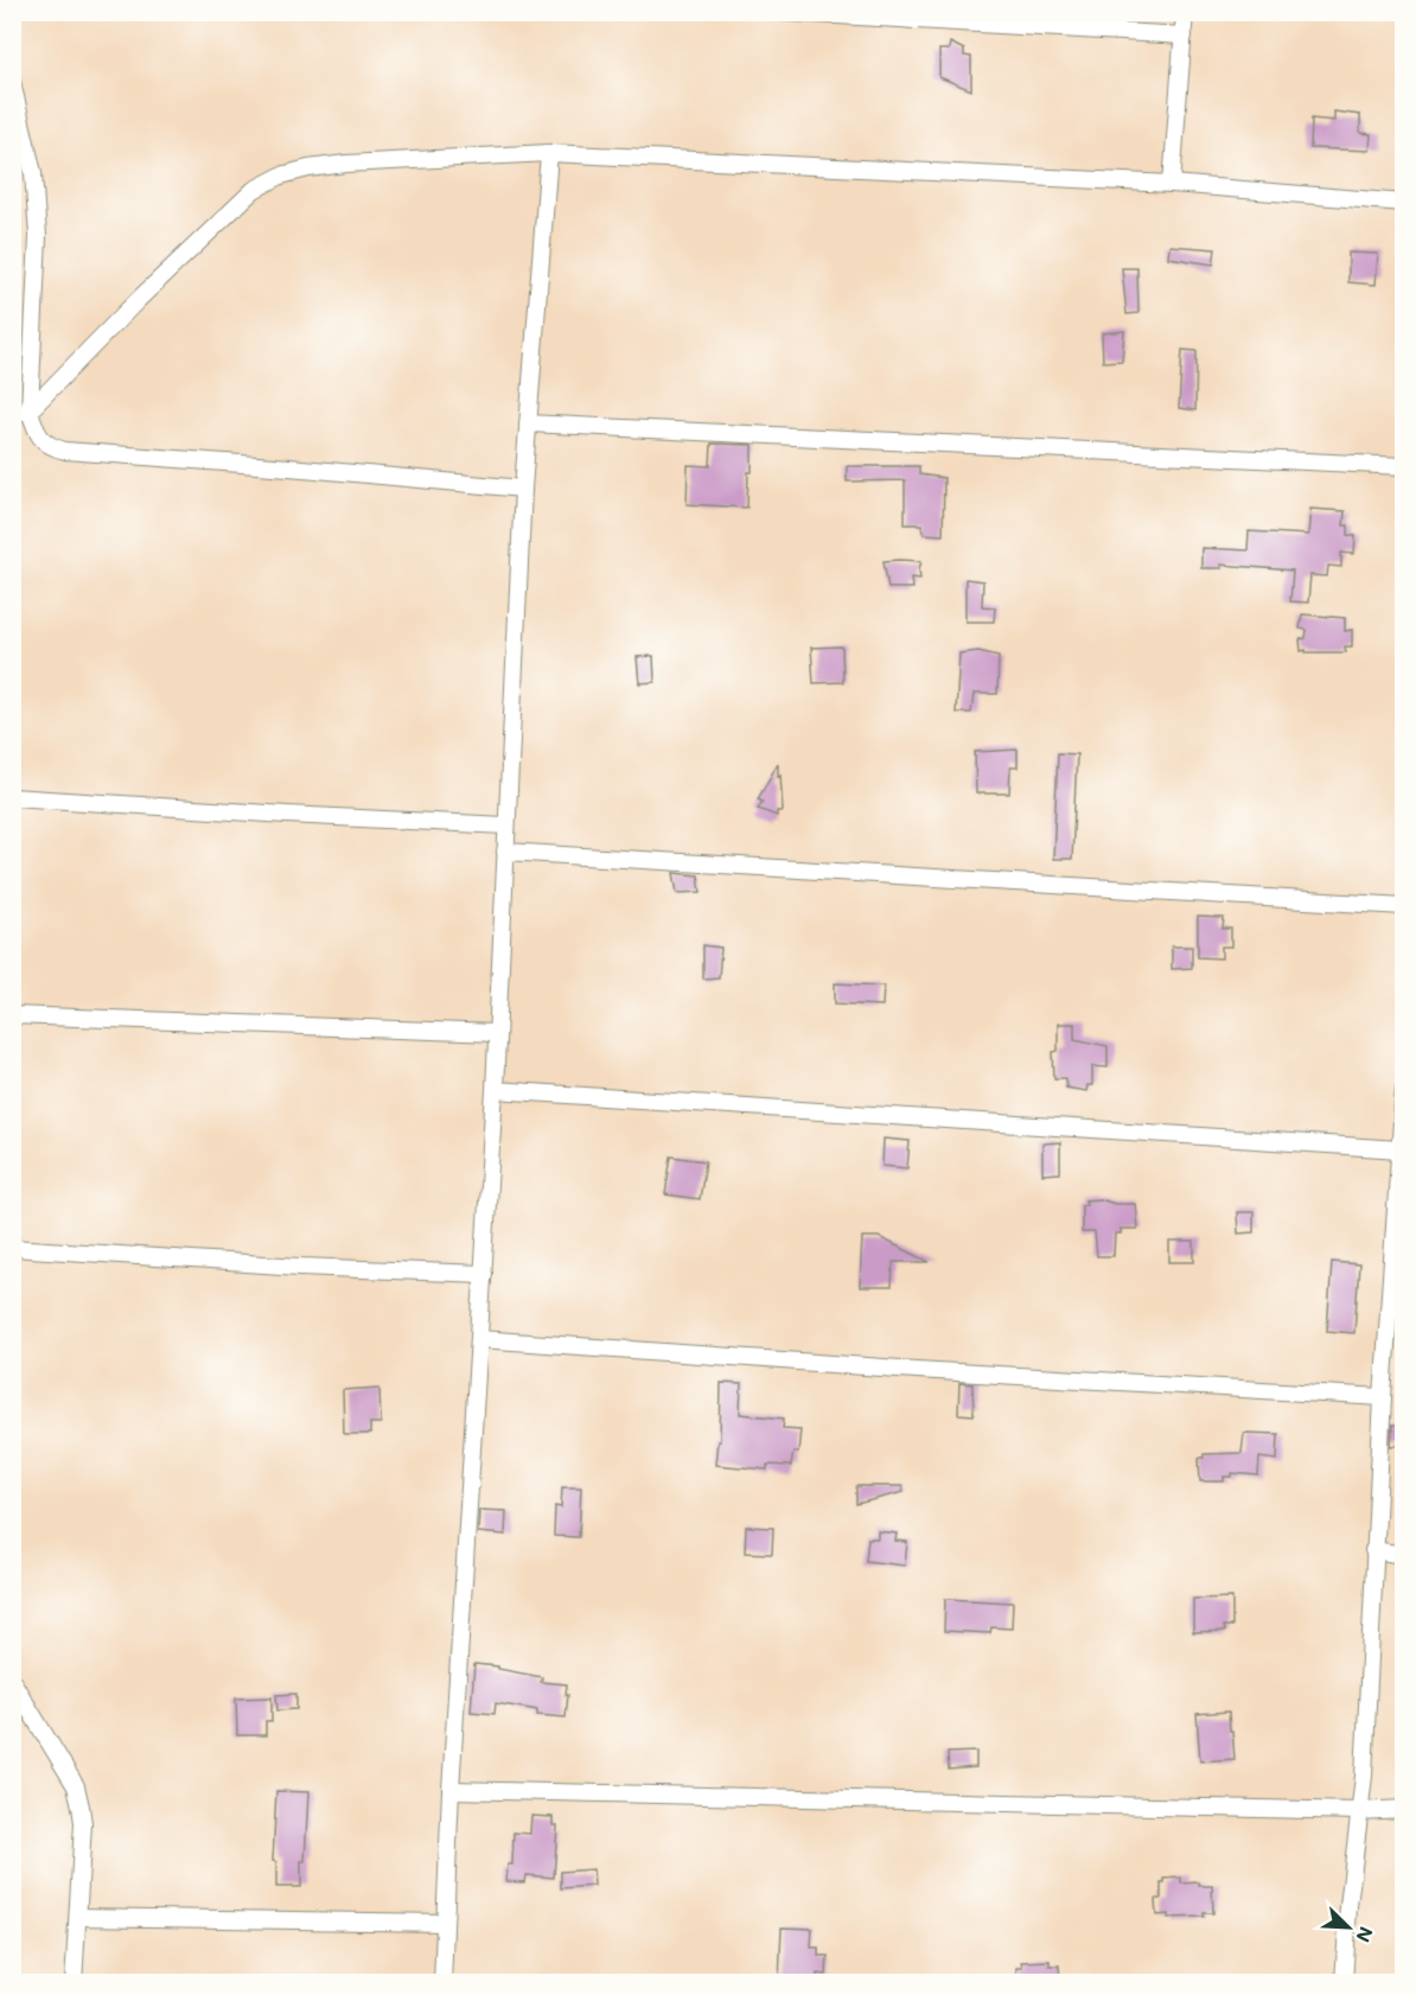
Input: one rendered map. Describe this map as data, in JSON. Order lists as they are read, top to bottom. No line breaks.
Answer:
{"north":"bottom right"}
